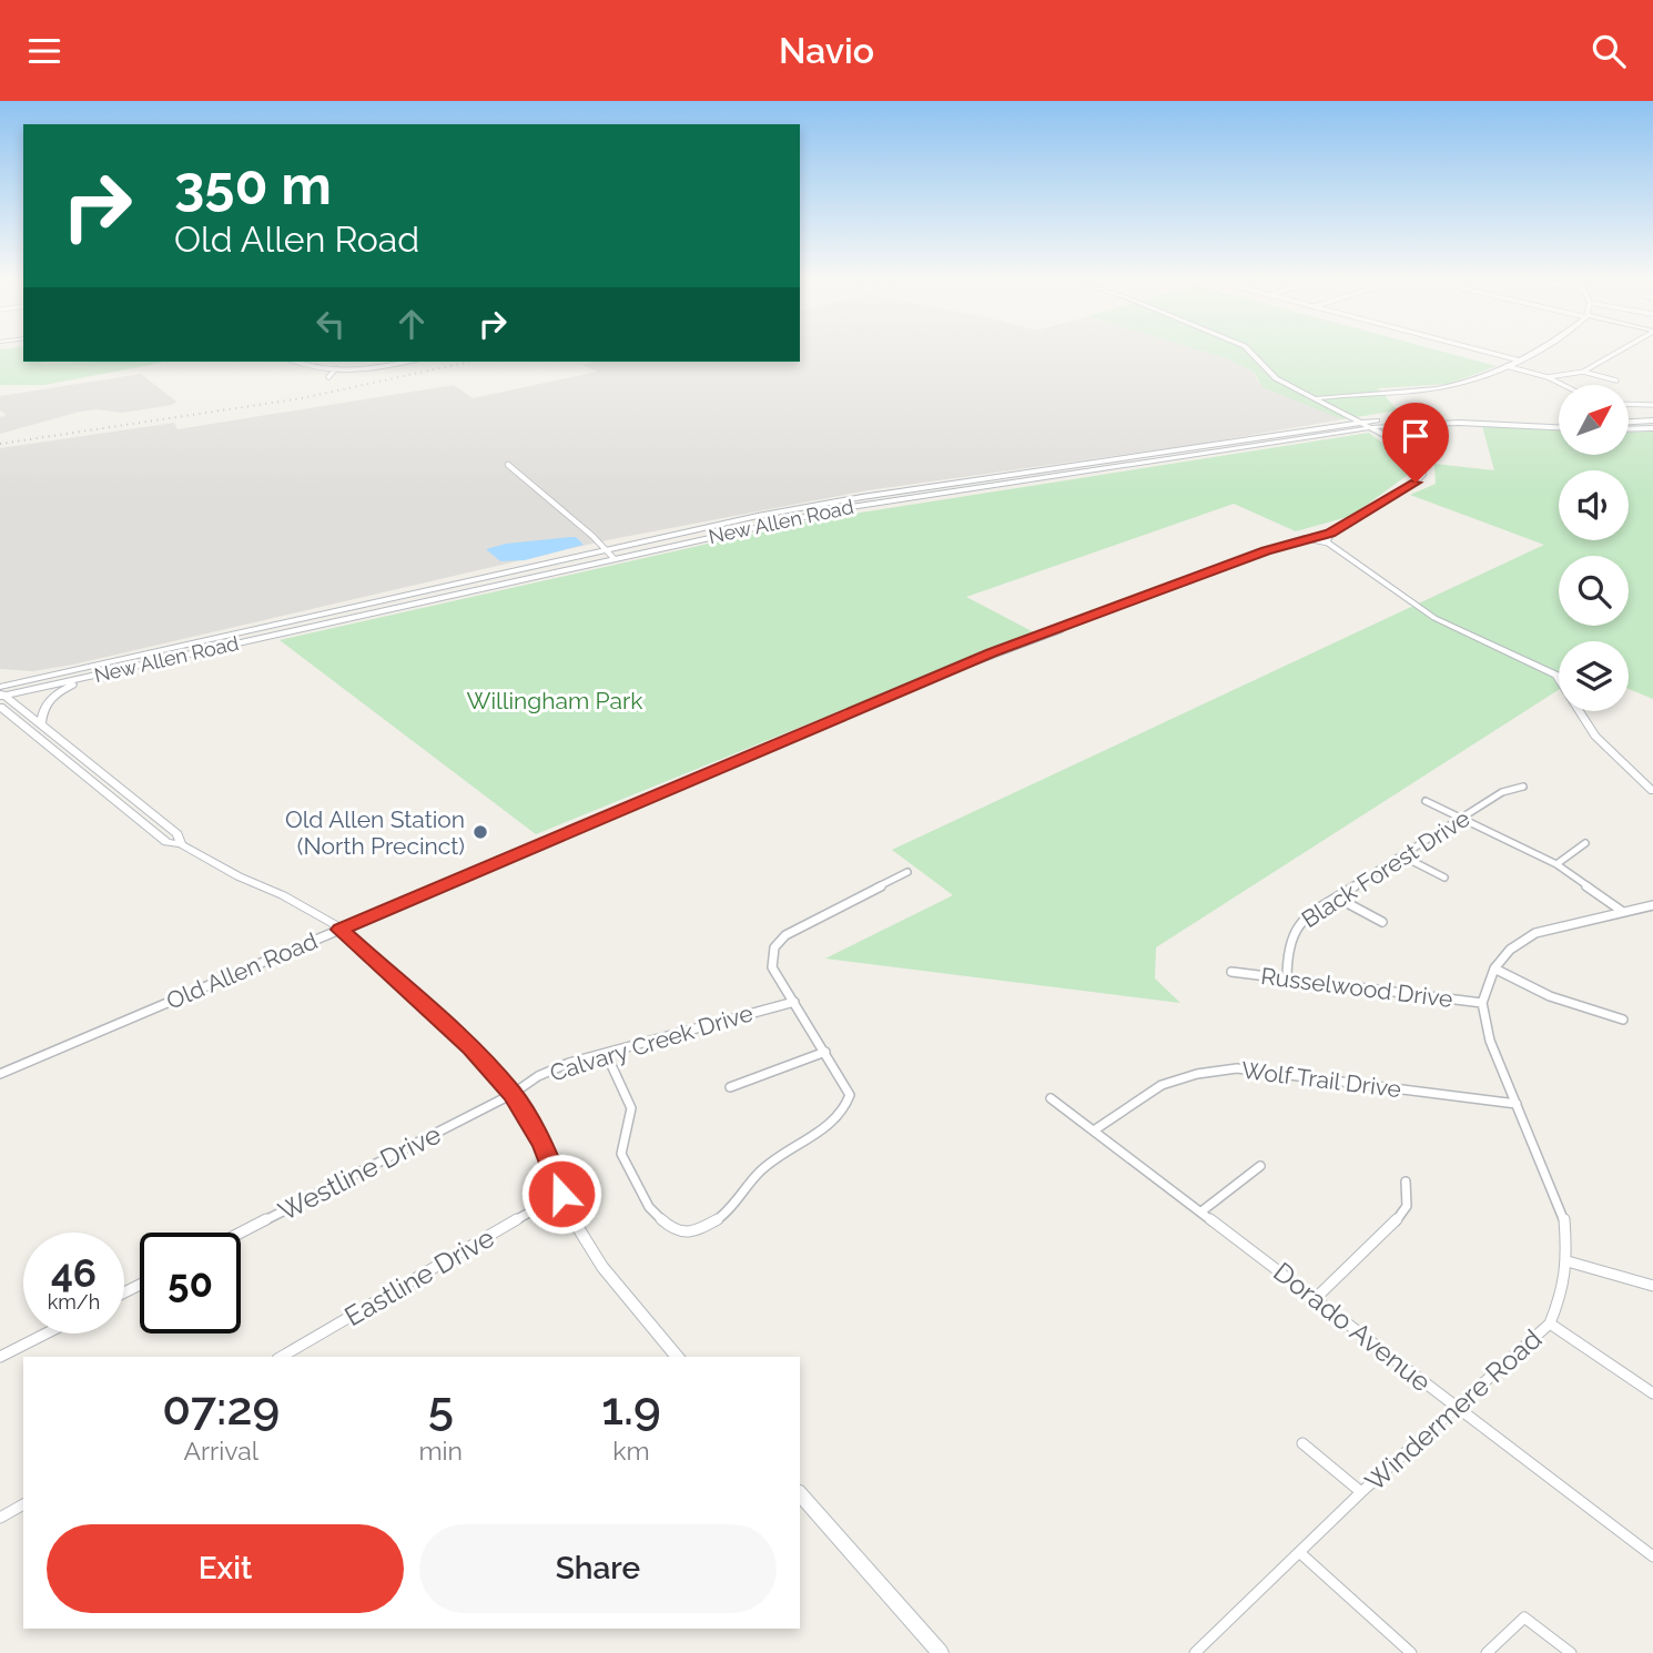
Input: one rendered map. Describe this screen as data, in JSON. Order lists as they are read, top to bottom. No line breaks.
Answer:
{"streets":{"main road":["New Allen Road"],"street":["Black Forest Drive","Old Allen Road","Russelwood Drive","Calvary Creek Drive","Wolf Trail Drive","Westline Drive","Eastline Drive","Dorado Avenue","Windermere Road"]},"crossings":[["Black Forest Drive","Russelwood Drive"],["Russelwood Drive","Windermere Road"],["Calvary Creek Drive","Westline Drive"],["Wolf Trail Drive","Dorado Avenue"],["Wolf Trail Drive","Windermere Road"],["Dorado Avenue","Windermere Road"]],"parks":["Willingham Park"],"places":["Old Allen Station (North Precinct)"],"north":"top right","page":{"header":"Navio","turn":["350 m","Old Allen Road"],"speed":"46 km/h","limit":"50","eta":["07:29","Arrival","5","min","1.9","km"],"buttons":["Exit","Share"]}}
